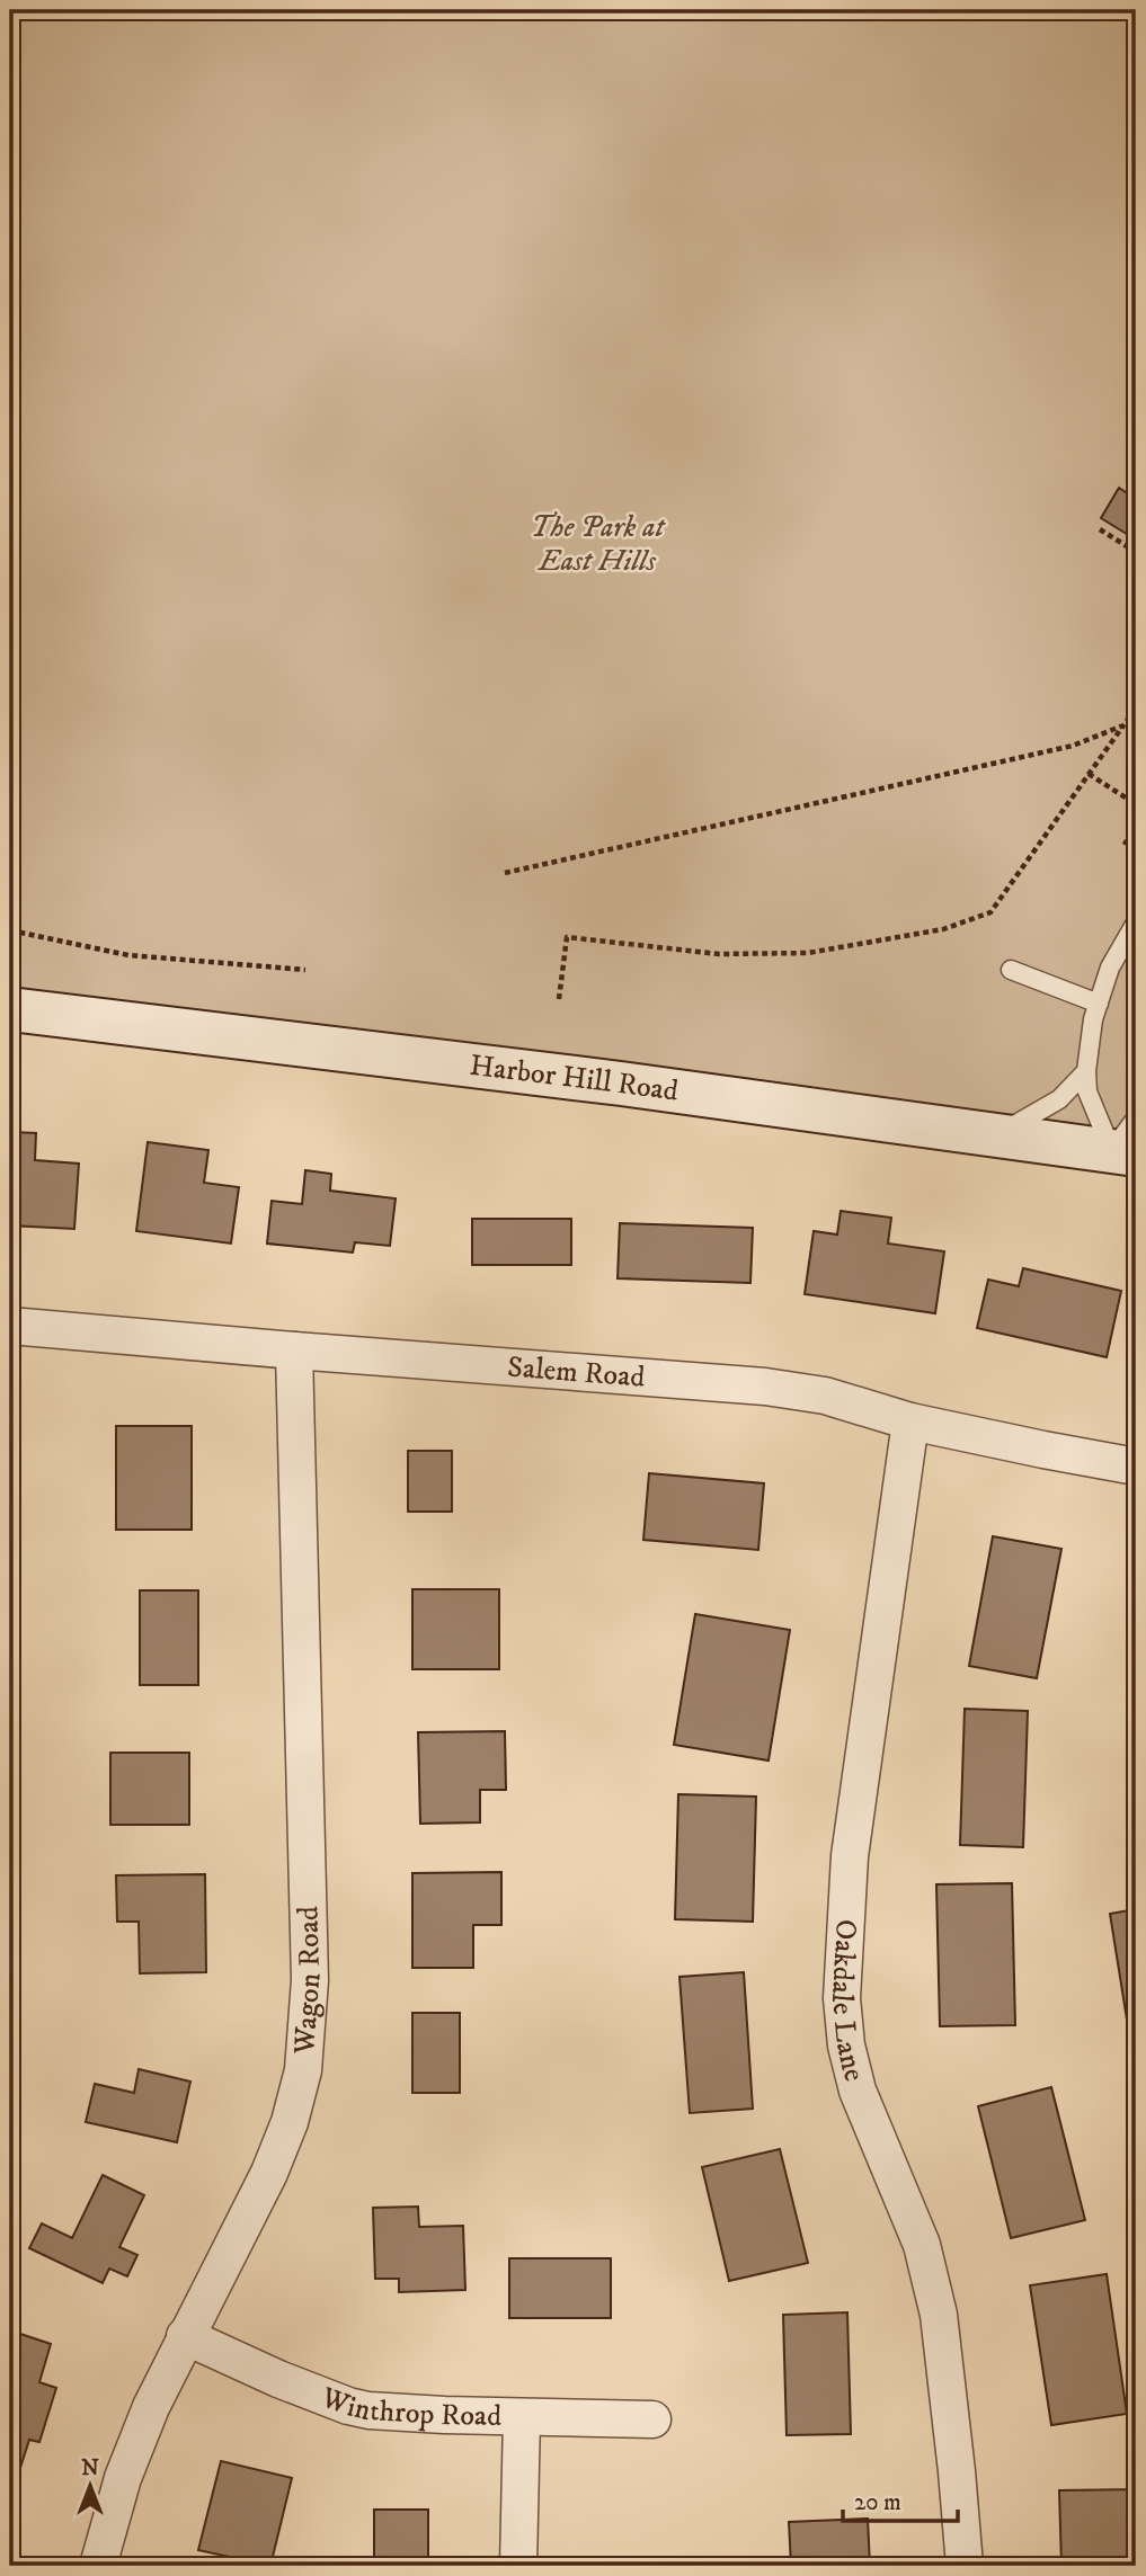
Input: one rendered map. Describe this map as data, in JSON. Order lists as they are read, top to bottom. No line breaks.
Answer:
{"streets":{"street":["Harbor Hill Road","Salem Road","Wagon Road","Oakdale Lane","Winthrop Road"]},"crossings":[["Salem Road","Wagon Road"],["Salem Road","Oakdale Lane"],["Wagon Road","Winthrop Road"]],"parks":["The Park at East Hills"],"scale_bar":"20 m","north":"top"}
